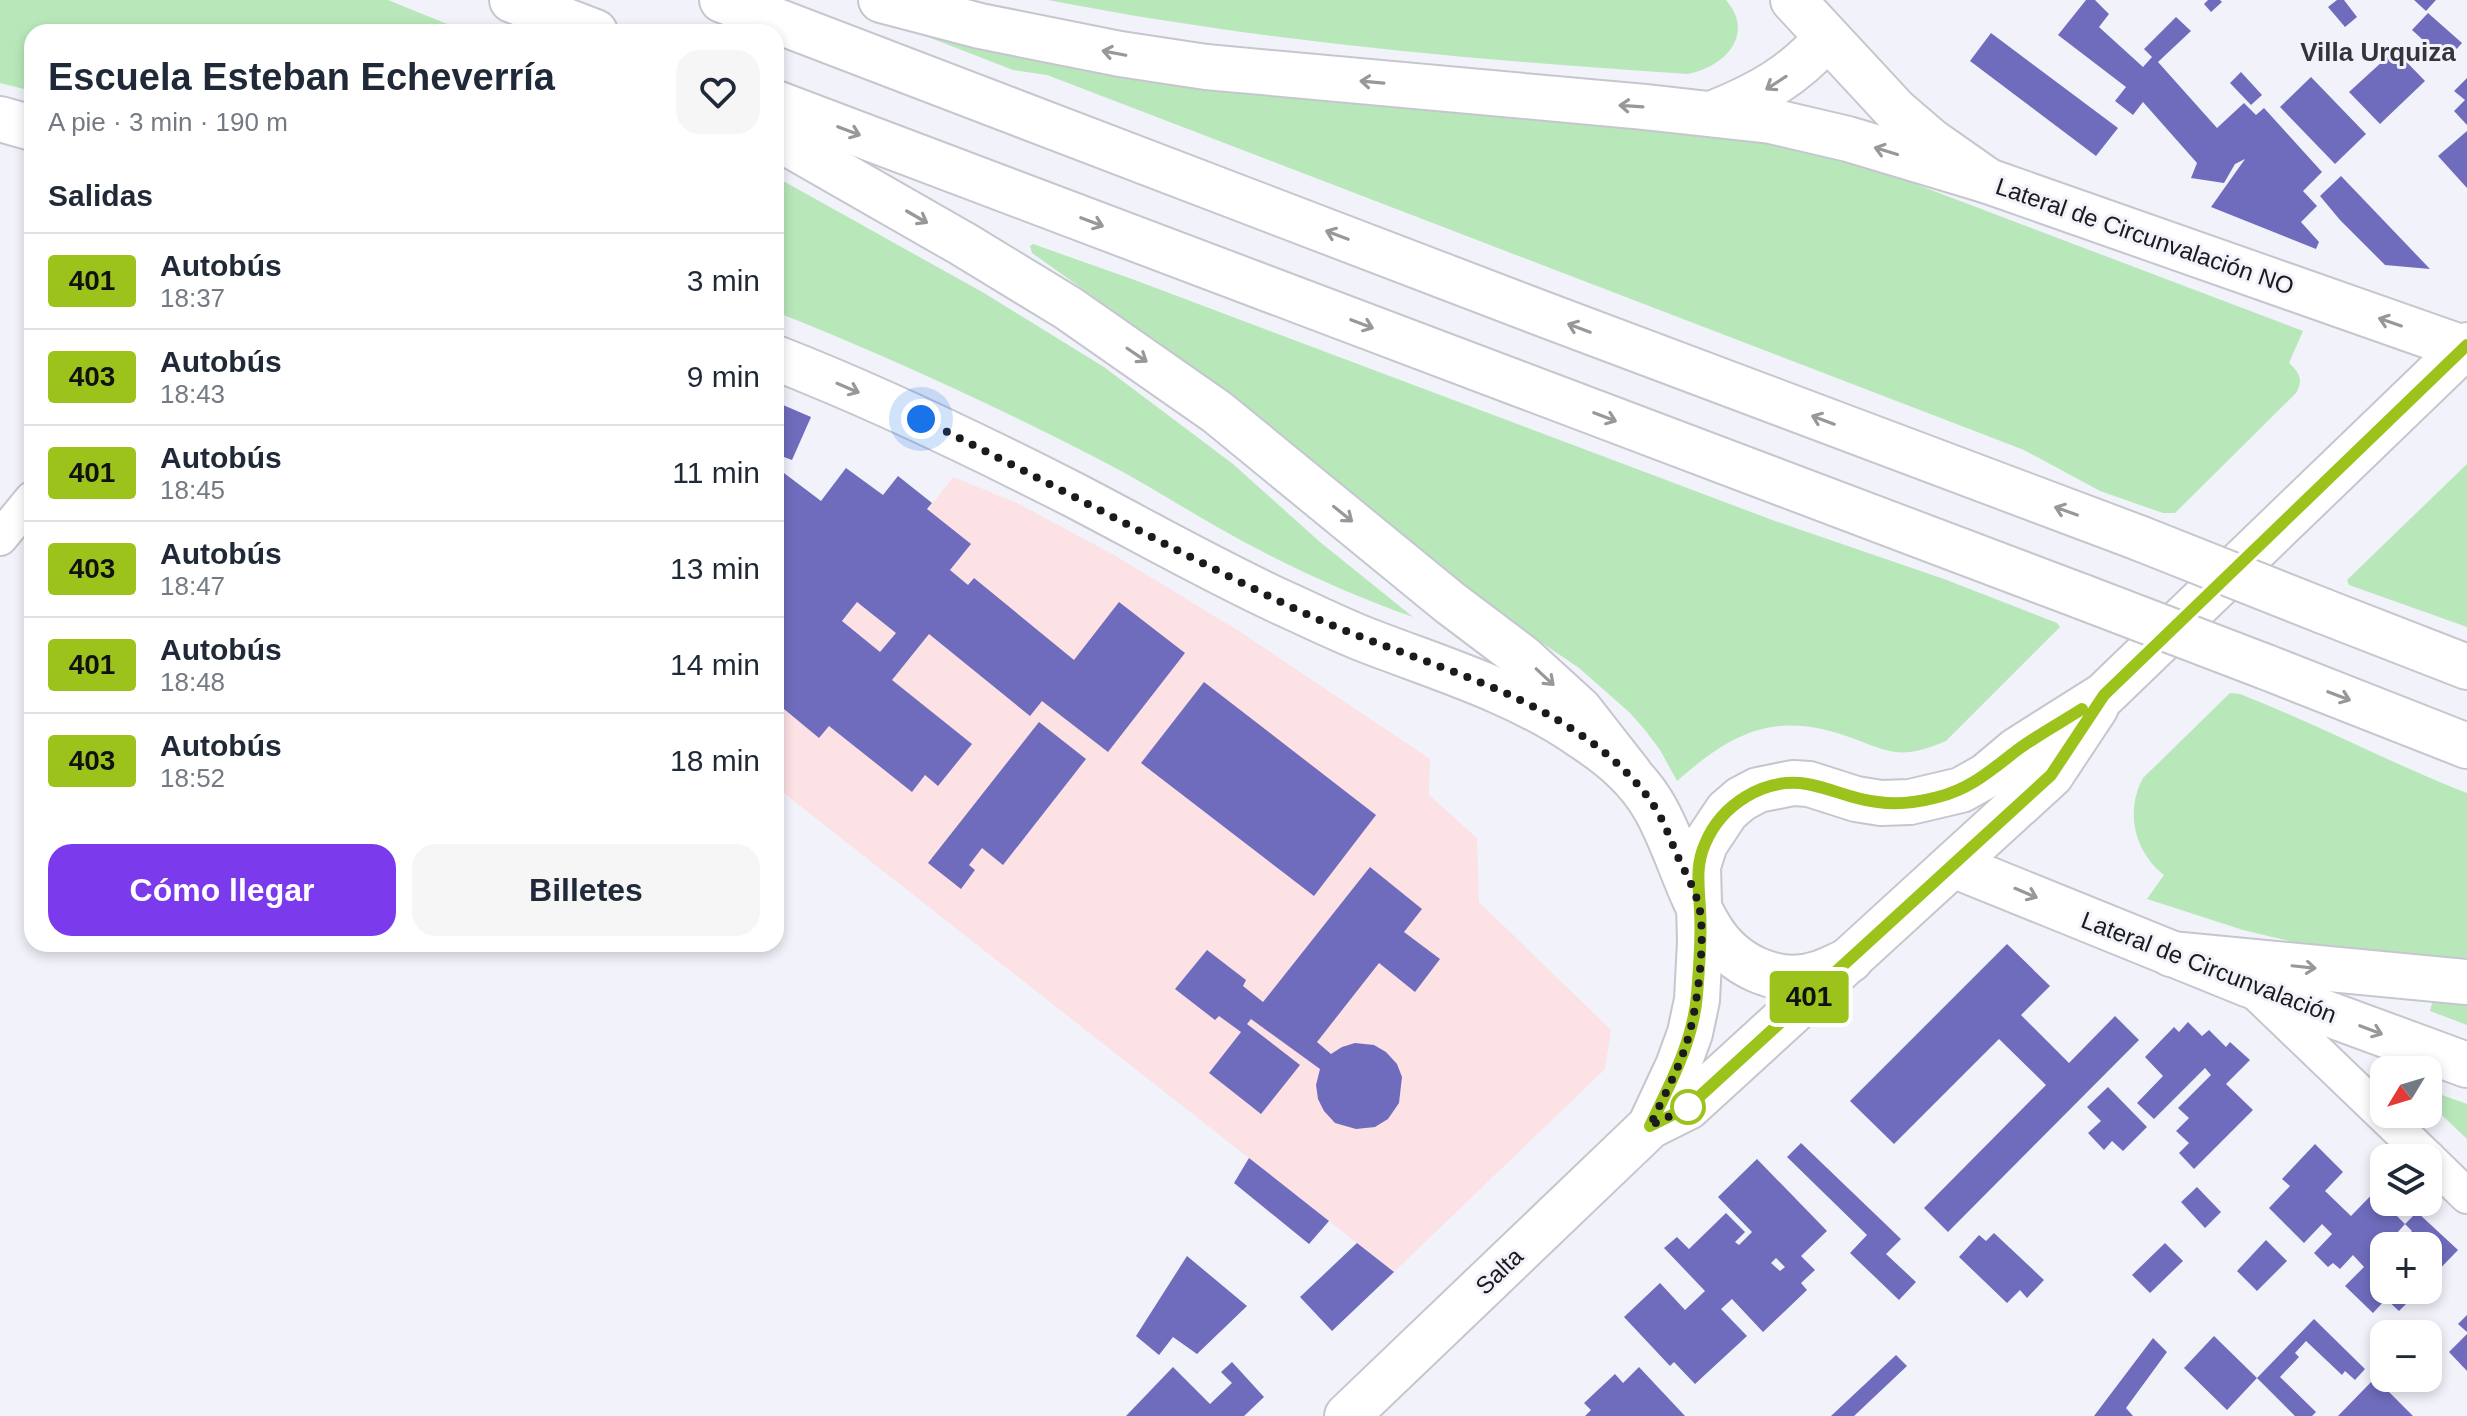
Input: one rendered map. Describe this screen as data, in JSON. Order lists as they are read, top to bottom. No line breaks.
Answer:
{"streets":{"main road":["Lateral de Circunvalación NO","Lateral de Circunvalación","Salta"]},"crossings":[["Lateral de Circunvalación NO","Salta"],["Lateral de Circunvalación","Salta"]],"districts":["Villa Urquiza"],"lines":["bus line 401"],"north":"bottom left","page":{"on_map":"401","heading":[["Escuela Esteban Echeverría","A pie · 3 min · 190 m"],"Salidas"],"list":[{"mark":"401","name":"Autobús","note":"18:37","value":"3 min"},{"mark":"403","name":"Autobús","note":"18:43","value":"9 min"},{"mark":"401","name":"Autobús","note":"18:45","value":"11 min"},{"mark":"403","name":"Autobús","note":"18:47","value":"13 min"},{"mark":"401","name":"Autobús","note":"18:48","value":"14 min"},{"mark":"403","name":"Autobús","note":"18:52","value":"18 min"}],"buttons":["Cómo llegar","Billetes"],"map_buttons":["+","−"]}}
